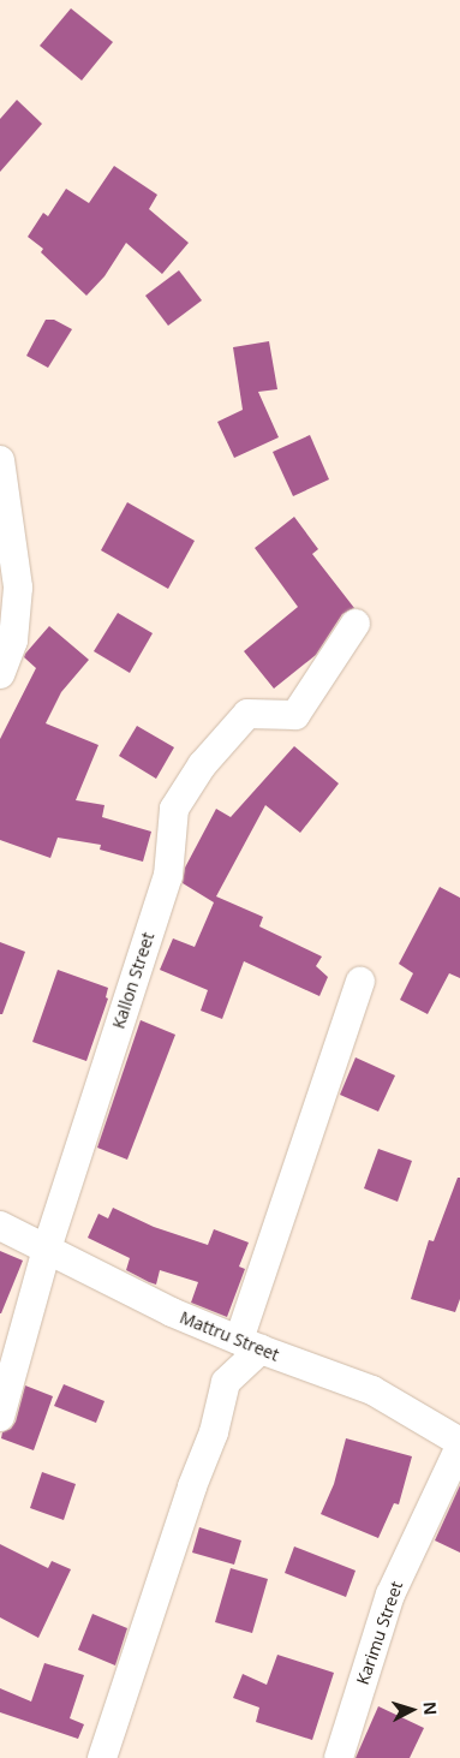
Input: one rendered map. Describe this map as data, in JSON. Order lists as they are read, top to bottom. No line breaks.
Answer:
{"streets":{"street":["Kallon Street","Mattru Street","Karimu Street"]},"crossings":[["Kallon Street","Mattru Street"]],"north":"right"}
